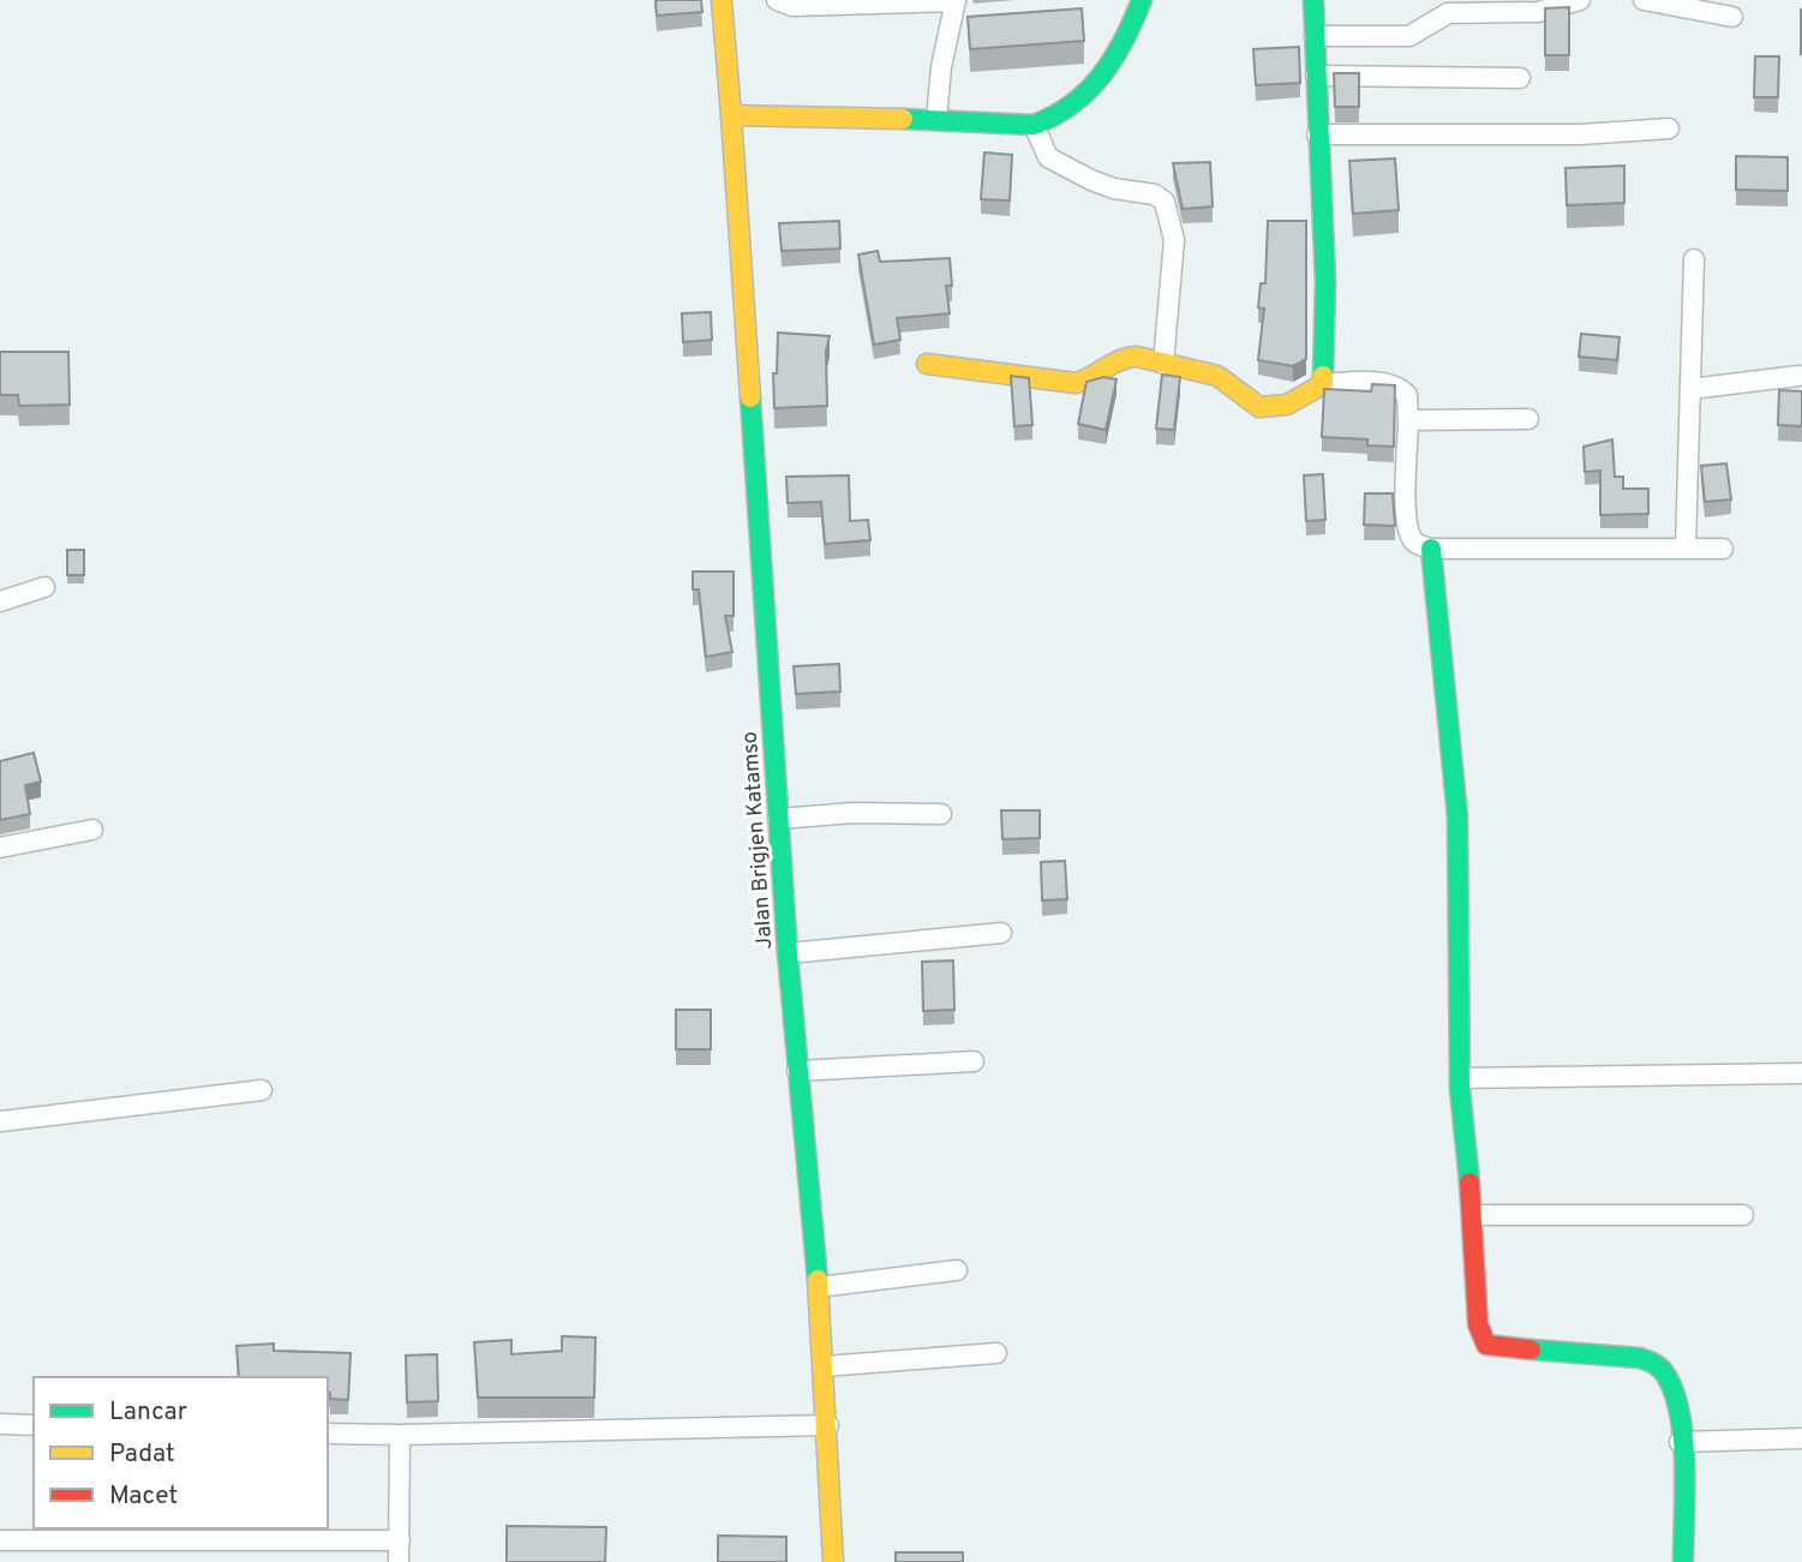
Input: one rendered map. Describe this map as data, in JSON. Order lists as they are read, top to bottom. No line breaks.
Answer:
{"streets":{"street":["Jalan Brigjen Katamso"]},"legend":["Lancar","Padat","Macet"]}
